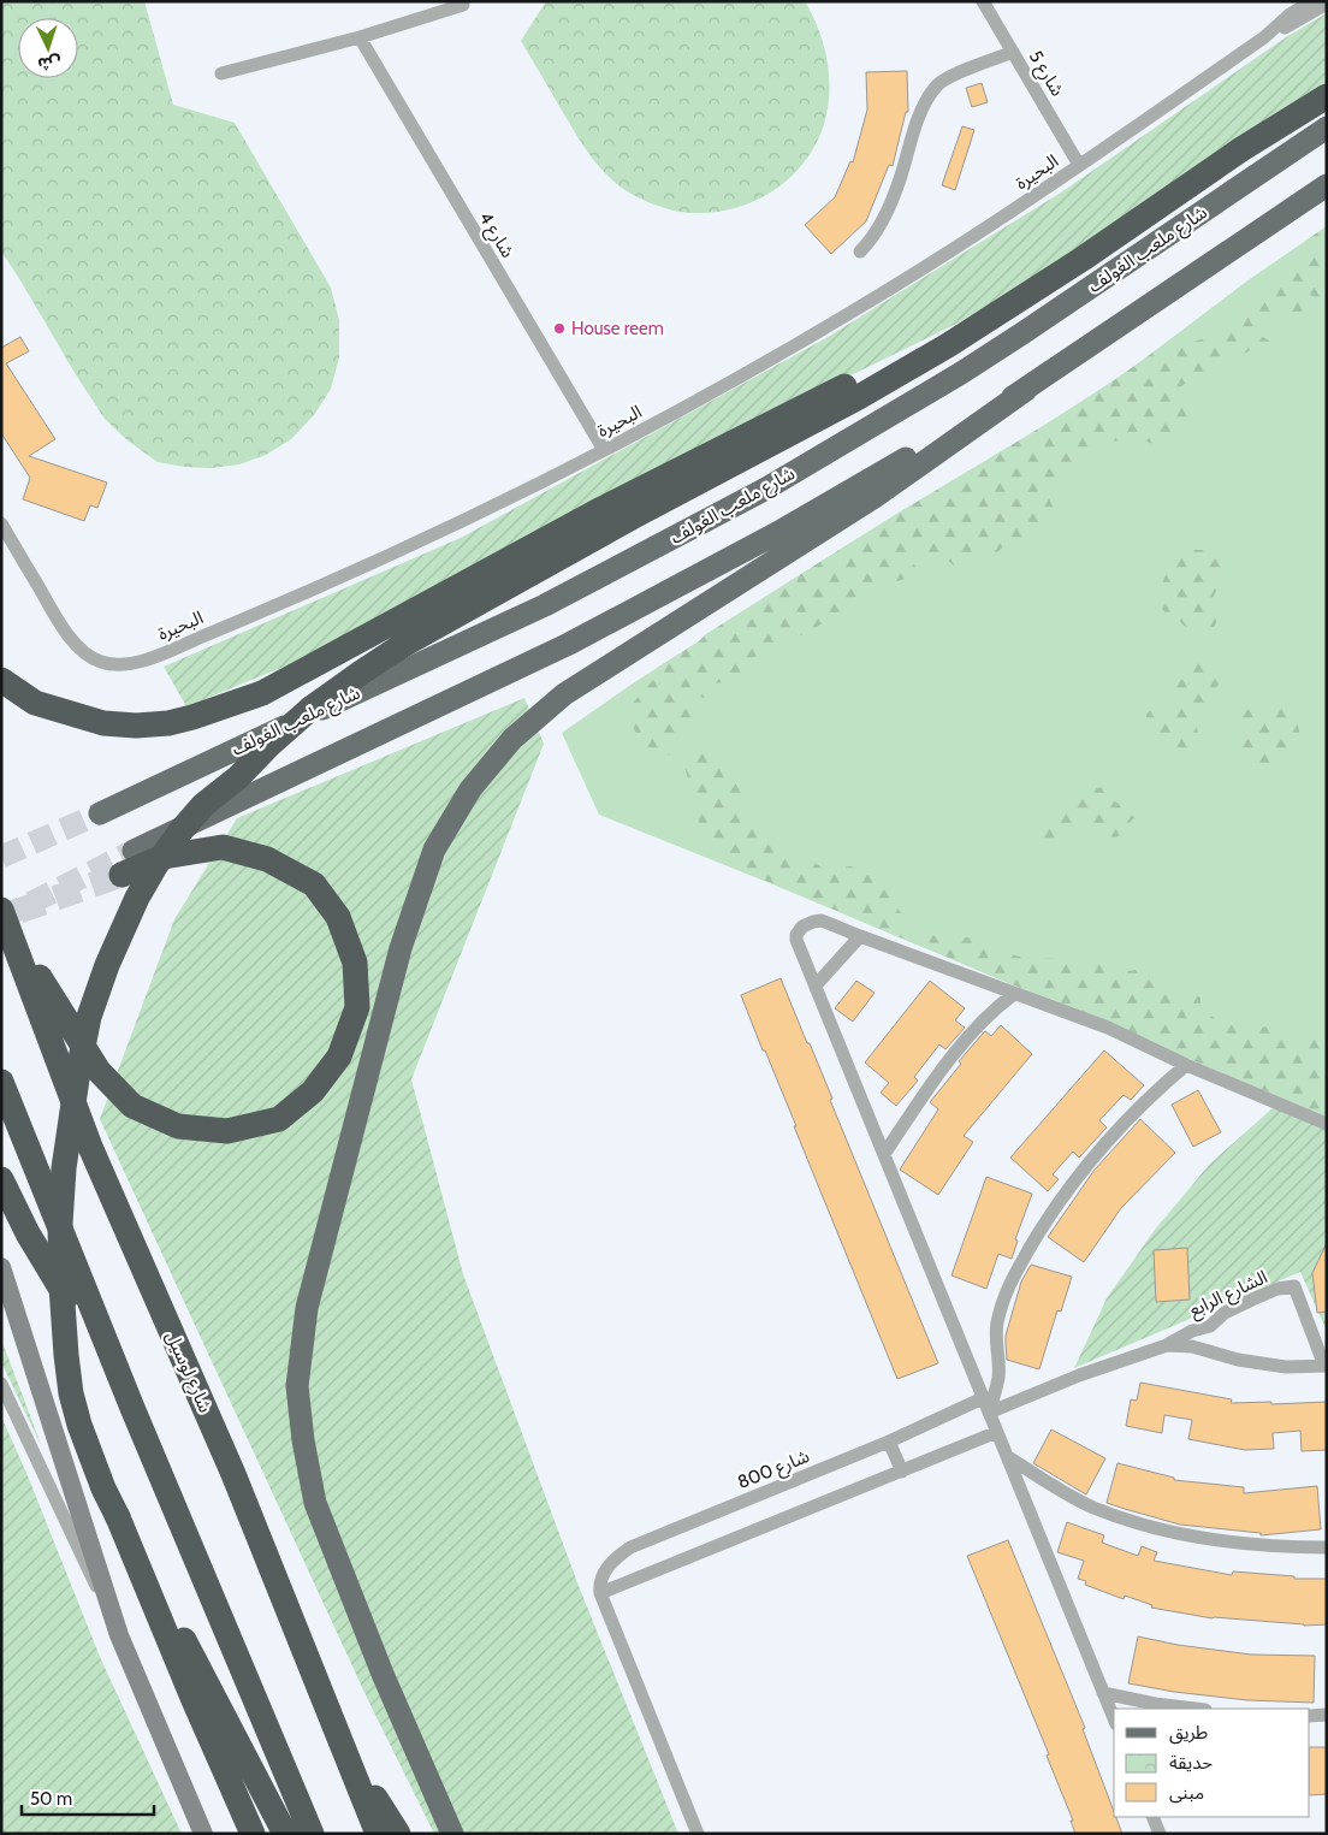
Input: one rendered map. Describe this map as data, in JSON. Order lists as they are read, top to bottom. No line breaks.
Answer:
{"streets":{"highway":["شارع لوسيل"],"main road":["شارع ملعب الغولف"],"street":["شارع 5","البحيرة","شارع 4","الشارع الرابع","شارع 800"]},"crossings":[["شارع 5","البحيرة"],["البحيرة","شارع 4"]],"places":["House reem"],"legend":["طريق","حديقة","مبنى"],"scale_bar":"50 m","north":"bottom"}
